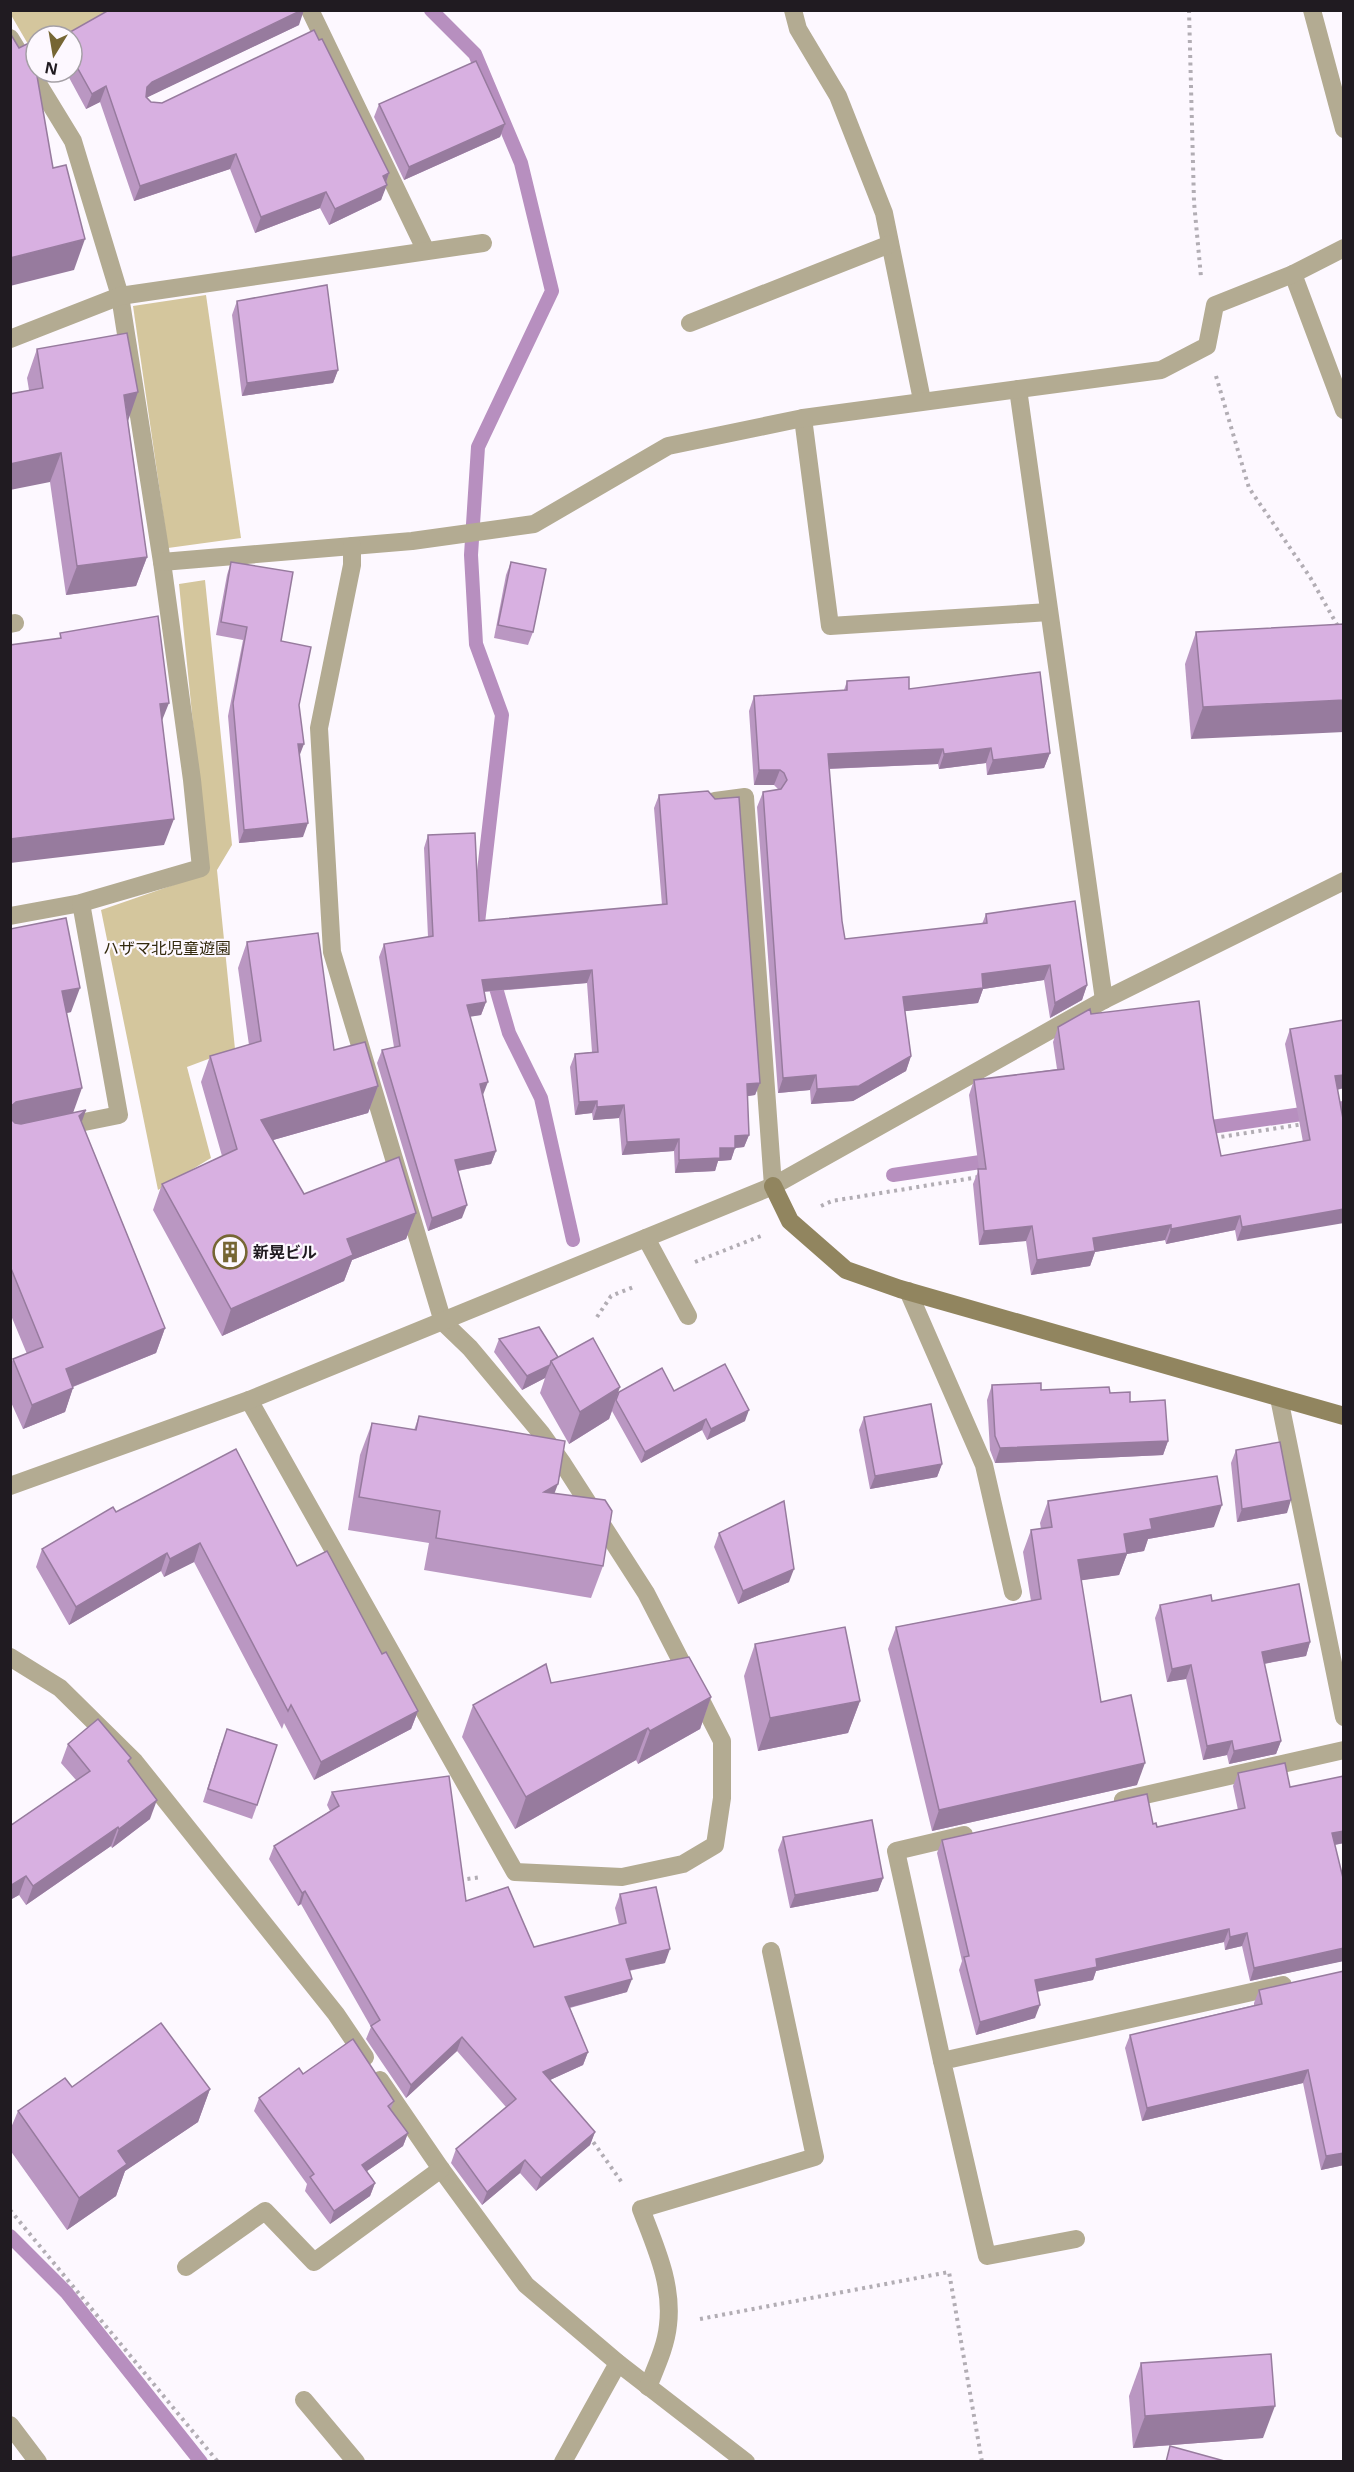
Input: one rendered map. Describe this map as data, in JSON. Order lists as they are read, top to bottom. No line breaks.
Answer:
{"parks":["ハザマ北児童遊園"],"places":{"building":["新晃ビル"]},"north":"bottom"}
